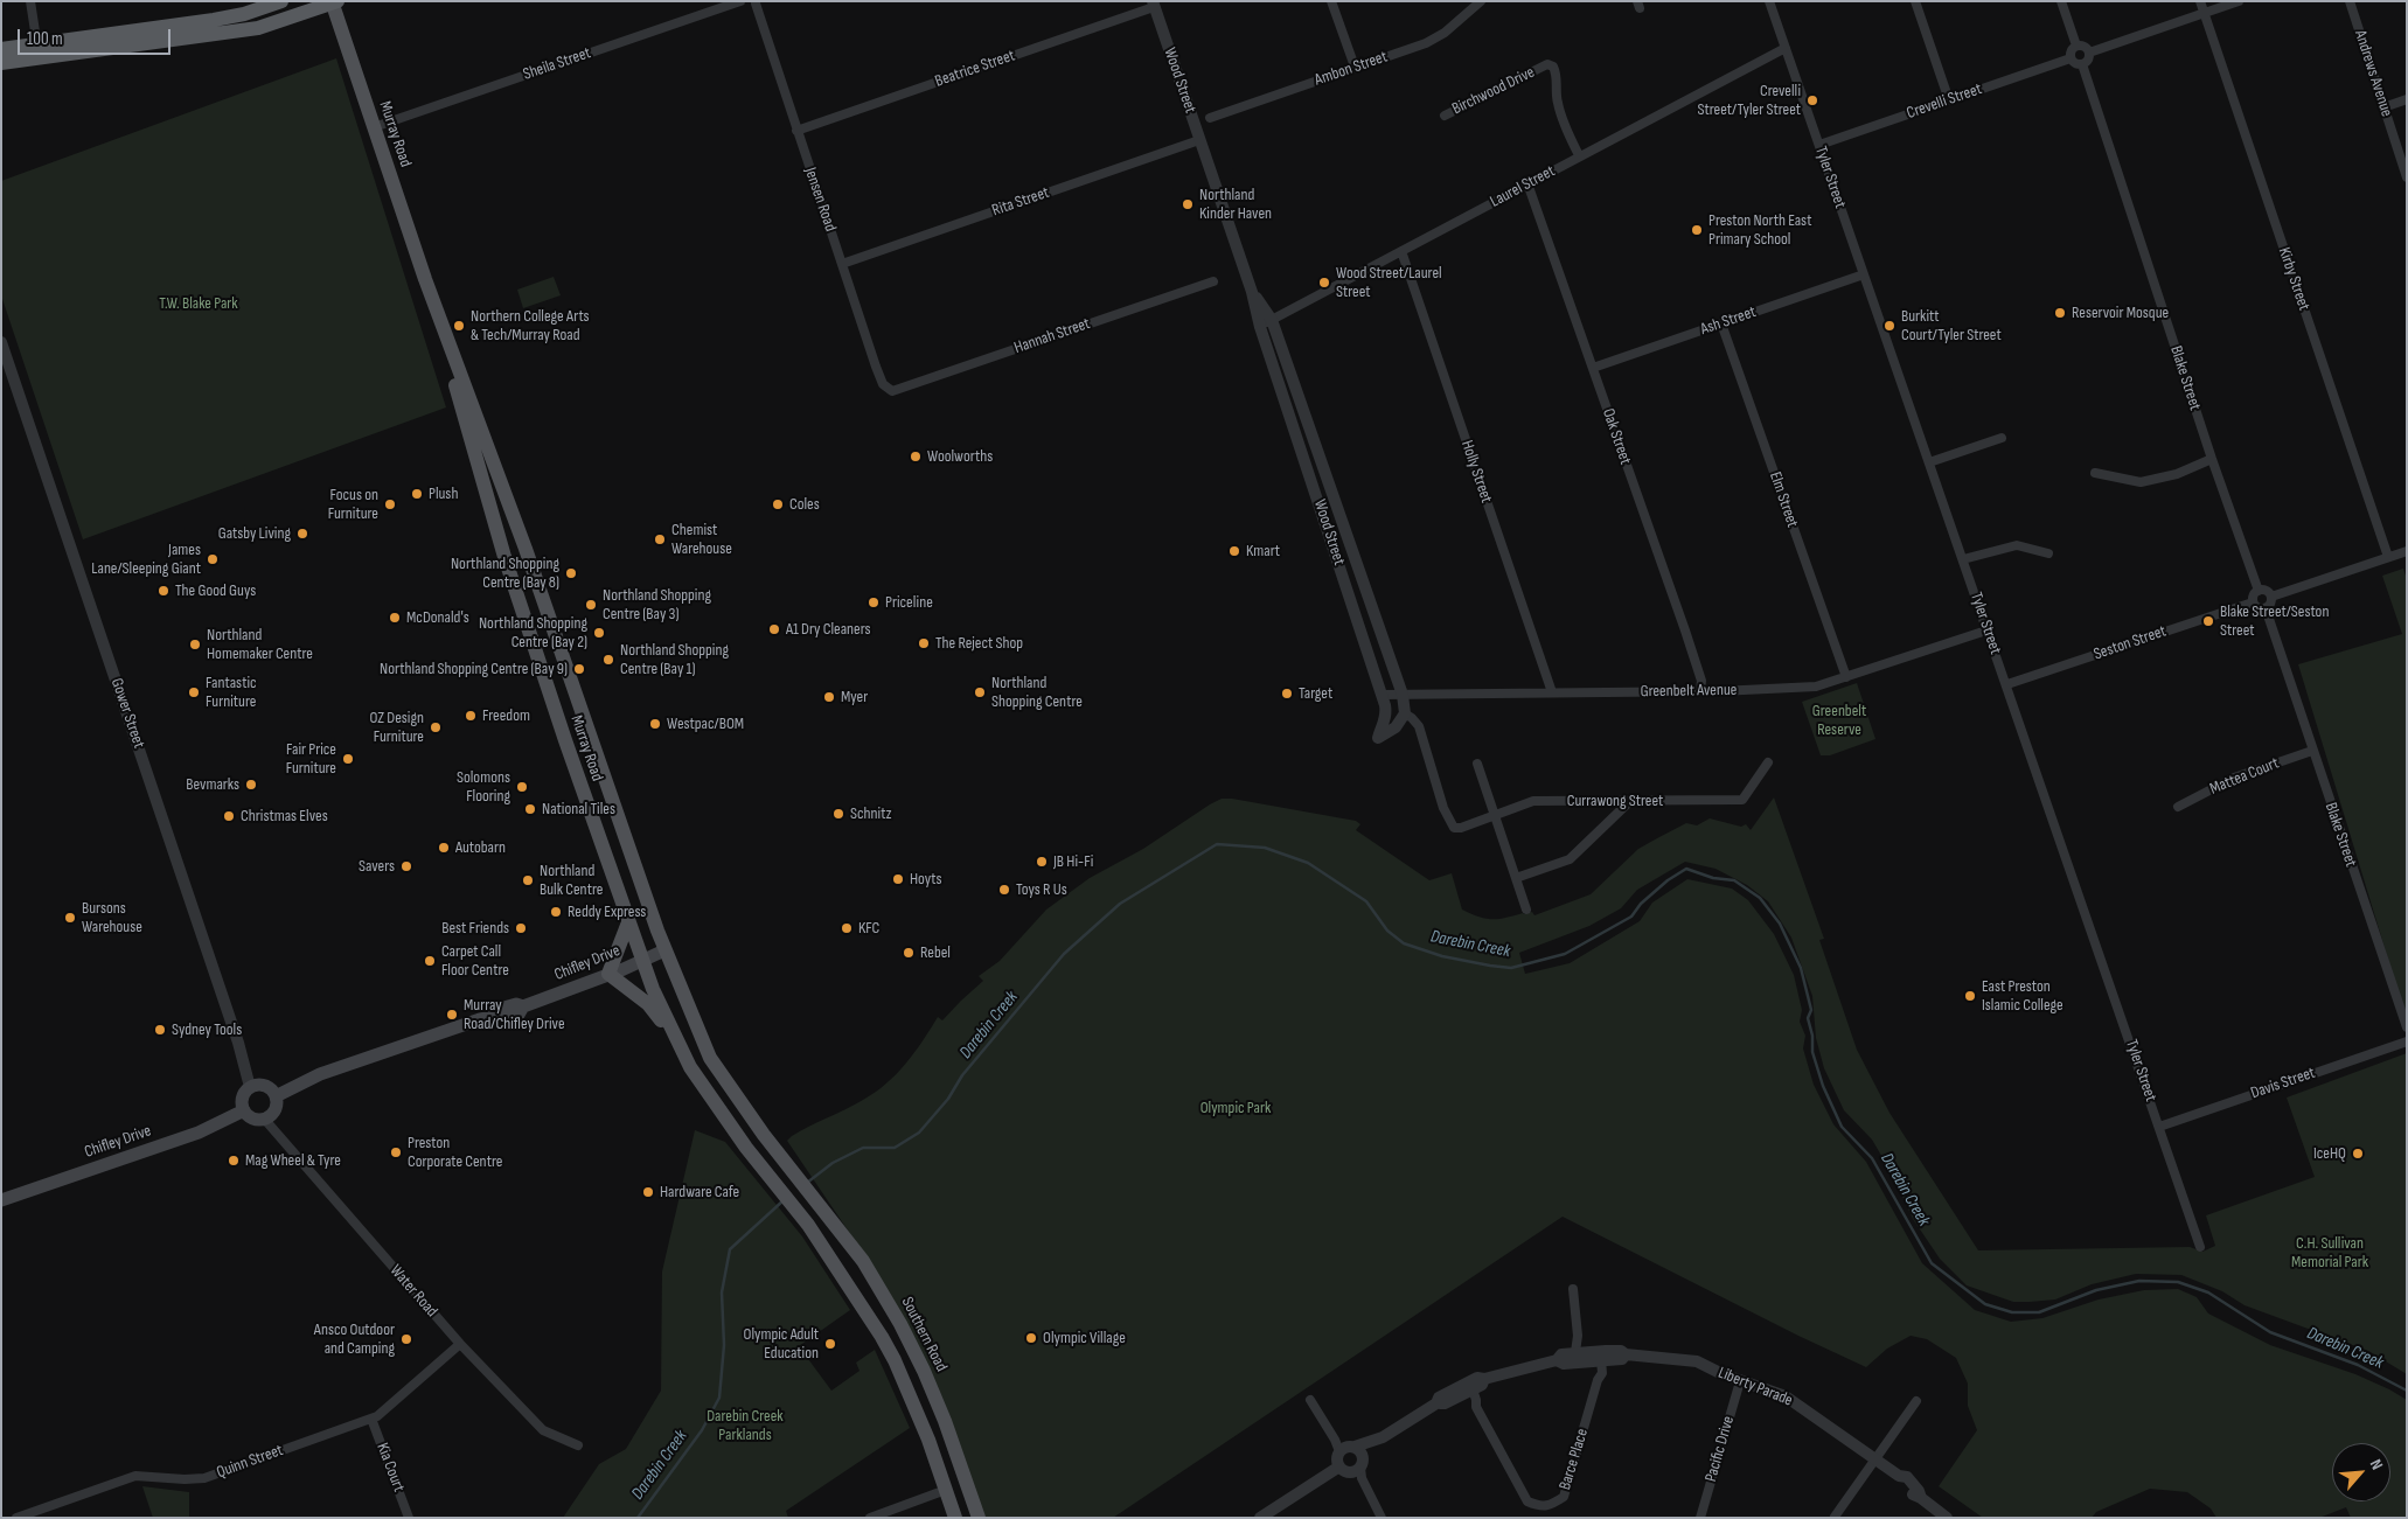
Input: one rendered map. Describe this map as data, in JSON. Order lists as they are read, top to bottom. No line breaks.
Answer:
{"streets":{"main road":["Murray Road","Chifley Drive","Southern Road"],"street":["Sheila Street","Beatrice Street","Ambon Street","Andrews Avenue","Wood Street","Birchwood Drive","Crevelli Street","Tyler Street","Laurel Street","Jensen Road","Rita Street","Kirby Street","Ash Street","Hannah Street","Blake Street","Oak Street","Holly Street","Elm Street","Seston Street","Greenbelt Avenue","Gower Street","Mattea Court","Currawong Street","Davis Street","Water Road","Liberty Parade","Pacific Drive","Barce Place","Quinn Street","Kia Court"]},"crossings":[["Sheila Street","Murray Road"],["Beatrice Street","Wood Street"],["Beatrice Street","Jensen Road"],["Wood Street","Laurel Street"],["Wood Street","Rita Street"],["Wood Street","Greenbelt Avenue"],["Wood Street","Currawong Street"],["Birchwood Drive","Laurel Street"],["Crevelli Street","Tyler Street"],["Crevelli Street","Blake Street"],["Murray Road","Chifley Drive"],["Murray Road","Southern Road"],["Tyler Street","Laurel Street"],["Tyler Street","Ash Street"],["Tyler Street","Seston Street"],["Tyler Street","Greenbelt Avenue"],["Tyler Street","Davis Street"],["Laurel Street","Oak Street"],["Laurel Street","Holly Street"],["Jensen Road","Rita Street"],["Jensen Road","Hannah Street"],["Ash Street","Oak Street"],["Ash Street","Elm Street"],["Blake Street","Seston Street"],["Blake Street","Mattea Court"],["Oak Street","Greenbelt Avenue"],["Holly Street","Greenbelt Avenue"],["Elm Street","Greenbelt Avenue"],["Gower Street","Chifley Drive"],["Gower Street","Water Road"],["Chifley Drive","Water Road"],["Water Road","Quinn Street"],["Liberty Parade","Pacific Drive"],["Liberty Parade","Barce Place"],["Quinn Street","Kia Court"]],"water":["Darebin Creek"],"parks":["T.W. Blake Park","Greenbelt Reserve","Olympic Park","C.H. Sullivan Memorial Park","Darebin Creek Parklands"],"places":["Crevelli Street/Tyler Street","Northland Kinder Haven","Preston North East Primary School","Wood Street/Laurel Street","Reservoir Mosque","Northern College Arts & Tech/Murray Road","Burkitt Court/Tyler Street","Woolworths","Plush","Focus on Furniture","Coles","Gatsby Living","Chemist Warehouse","Kmart","James Lane/Sleeping Giant","Northland Shopping Centre (Bay 8)","The Good Guys","Priceline","Northland Shopping Centre (Bay 3)","McDonald's","Blake Street/Seston Street","A1 Dry Cleaners","Northland Shopping Centre (Bay 2)","The Reject Shop","Northland Homemaker Centre","Northland Shopping Centre (Bay 1)","Northland Shopping Centre (Bay 9)","Fantastic Furniture","Northland Shopping Centre","Target","Myer","Freedom","Westpac/BOM","OZ Design Furniture","Fair Price Furniture","Bevmarks","Solomons Flooring","National Tiles","Schnitz","Christmas Elves","Autobarn","JB Hi-Fi","Savers","Hoyts","Northland Bulk Centre","Toys R Us","Reddy Express","Bursons Warehouse","Best Friends","KFC","Rebel","Carpet Call Floor Centre","East Preston Islamic College","Murray Road/Chifley Drive","Sydney Tools","Preston Corporate Centre","IceHQ","Mag Wheel & Tyre","Hardware Cafe","Olympic Village","Ansco Outdoor and Camping","Olympic Adult Education"],"scale_bar":"100 m","north":"top right"}
